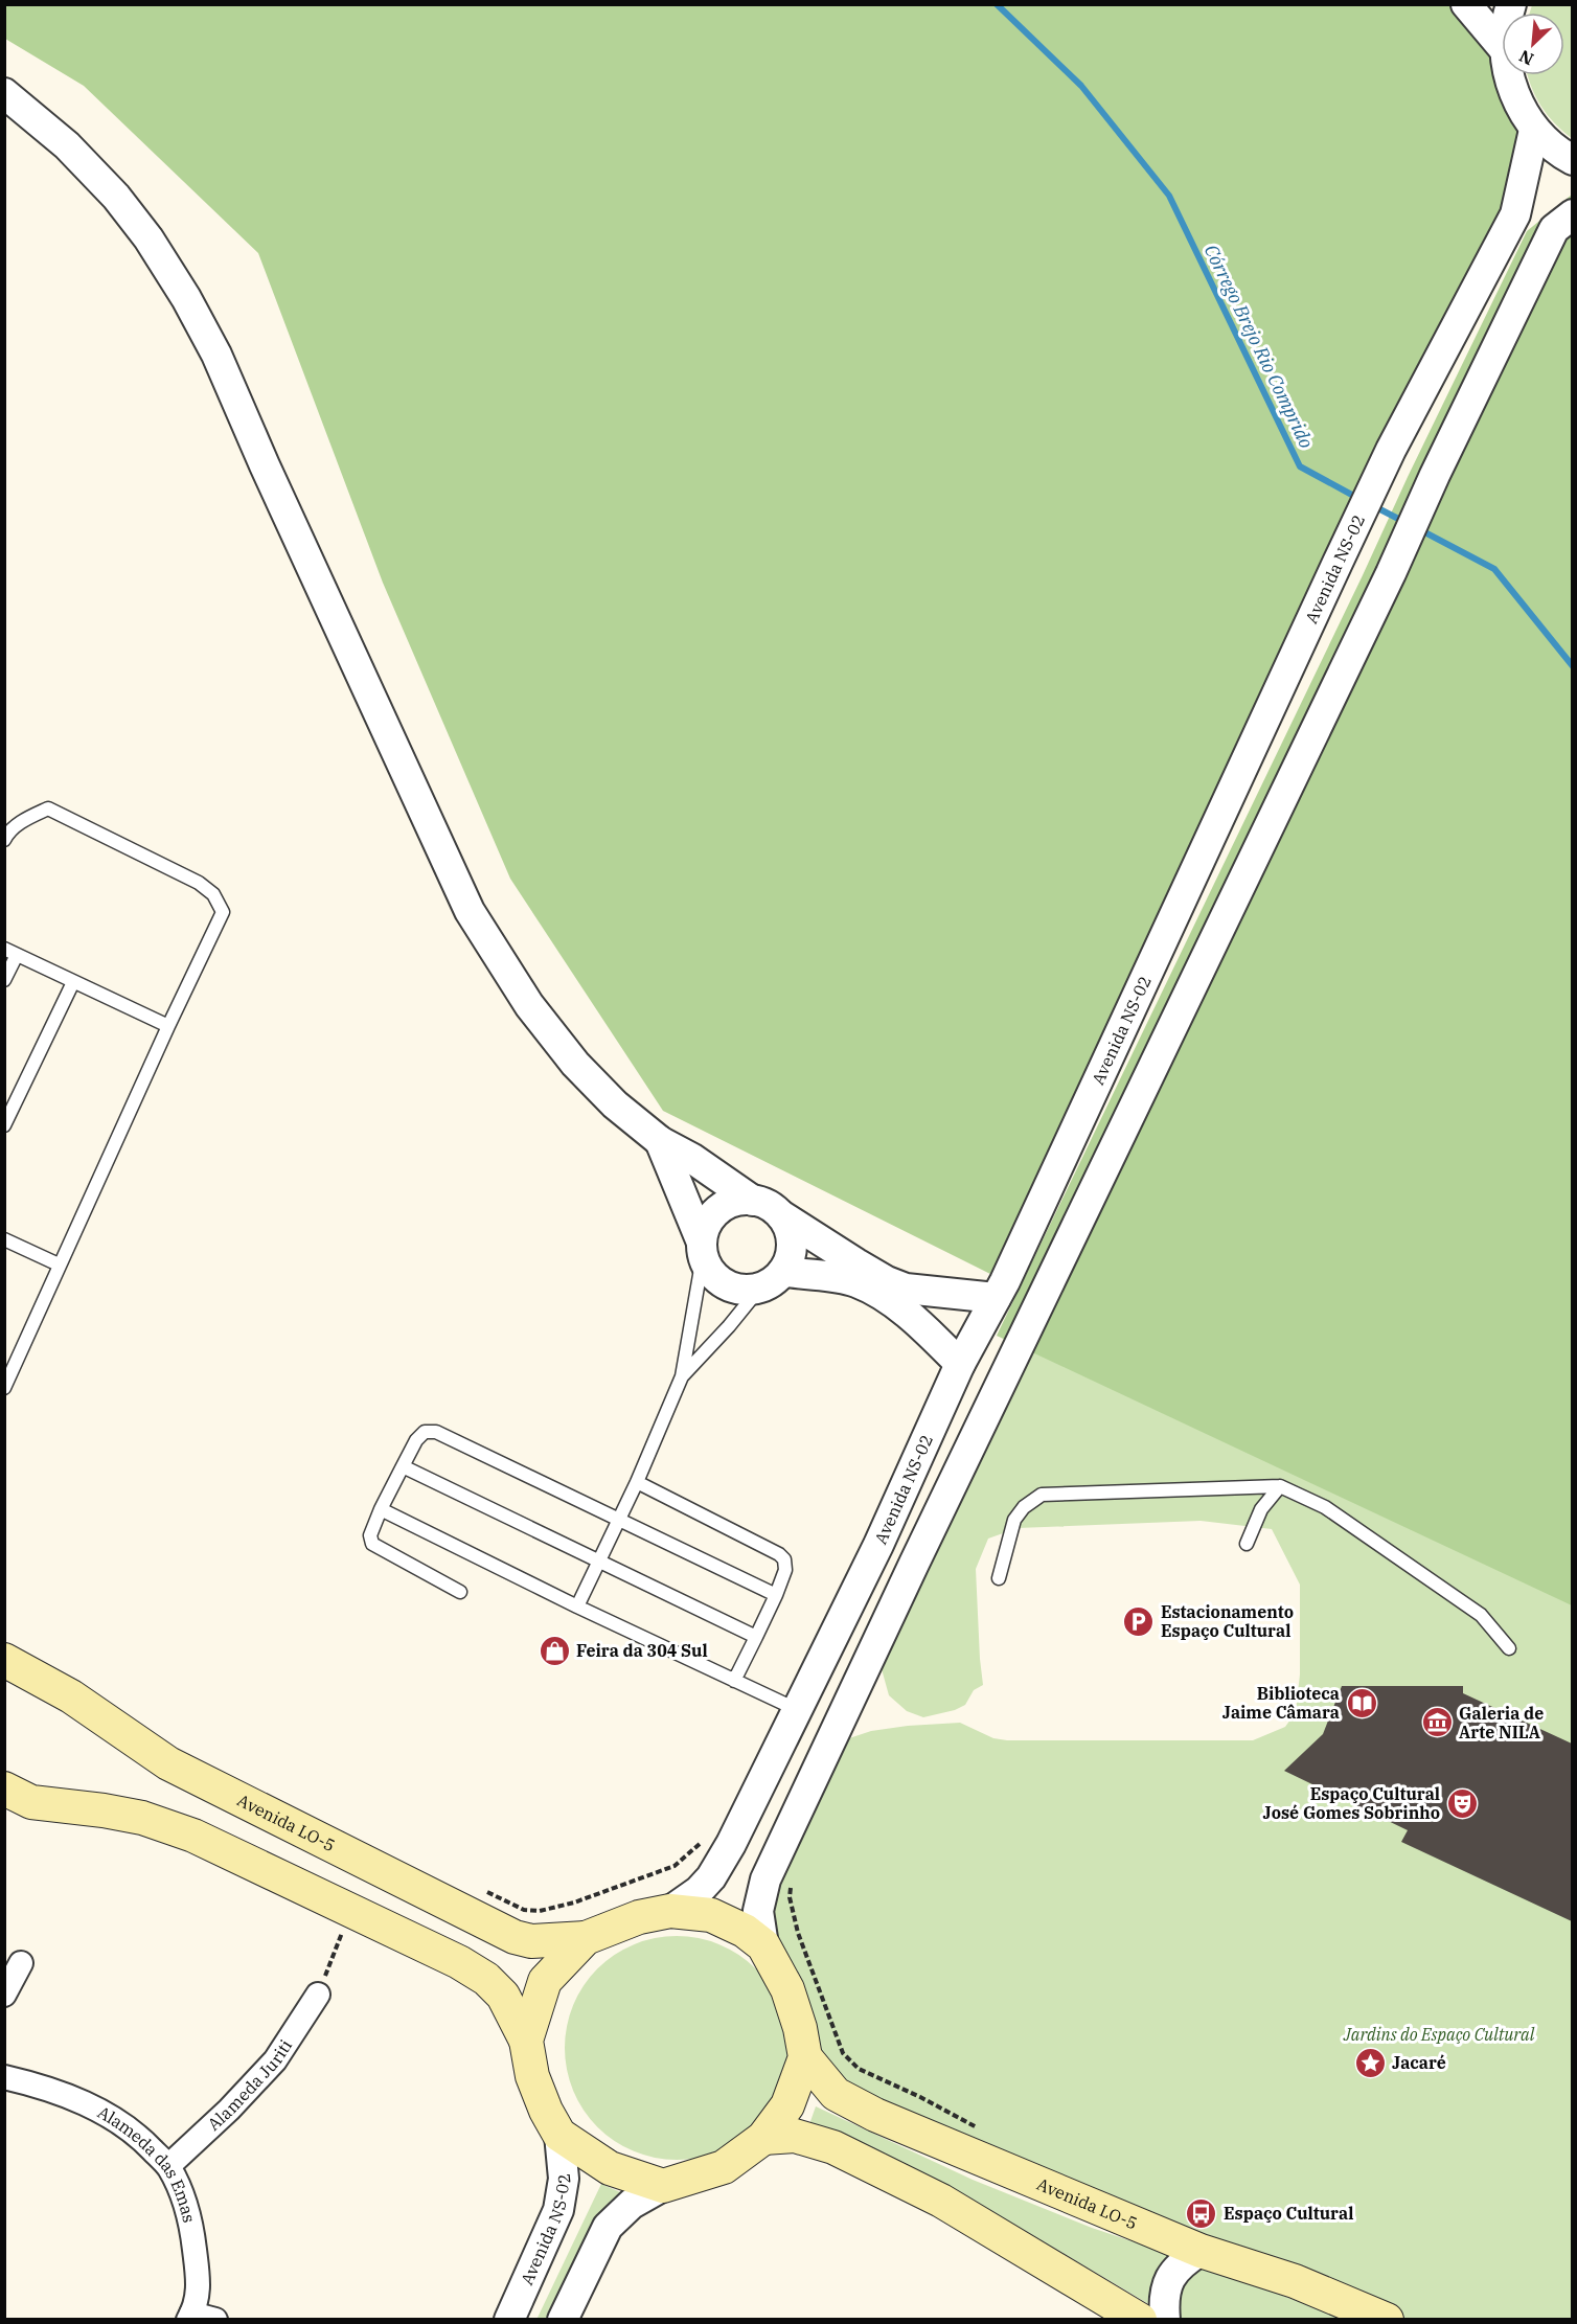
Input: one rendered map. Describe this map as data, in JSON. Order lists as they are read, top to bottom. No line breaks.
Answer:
{"streets":{"main road":["Avenida LO-5"],"street":["Avenida NS-02","Alameda Juriti","Alameda das Emas"]},"crossings":[["Alameda Juriti","Alameda das Emas"]],"water":["Córrego Brejo Rio Comprido"],"parks":["Jardins do Espaço Cultural"],"places":{"parking":["Estacionamento Espaço Cultural"],"shop":["Feira da 304 Sul"],"library":["Biblioteca Jaime Câmara"],"museum":["Galeria de Arte NILA"],"theatre":["Espaço Cultural José Gomes Sobrinho"],"place":["Jacaré"],"bus stop":["Espaço Cultural"]},"north":"bottom left"}
